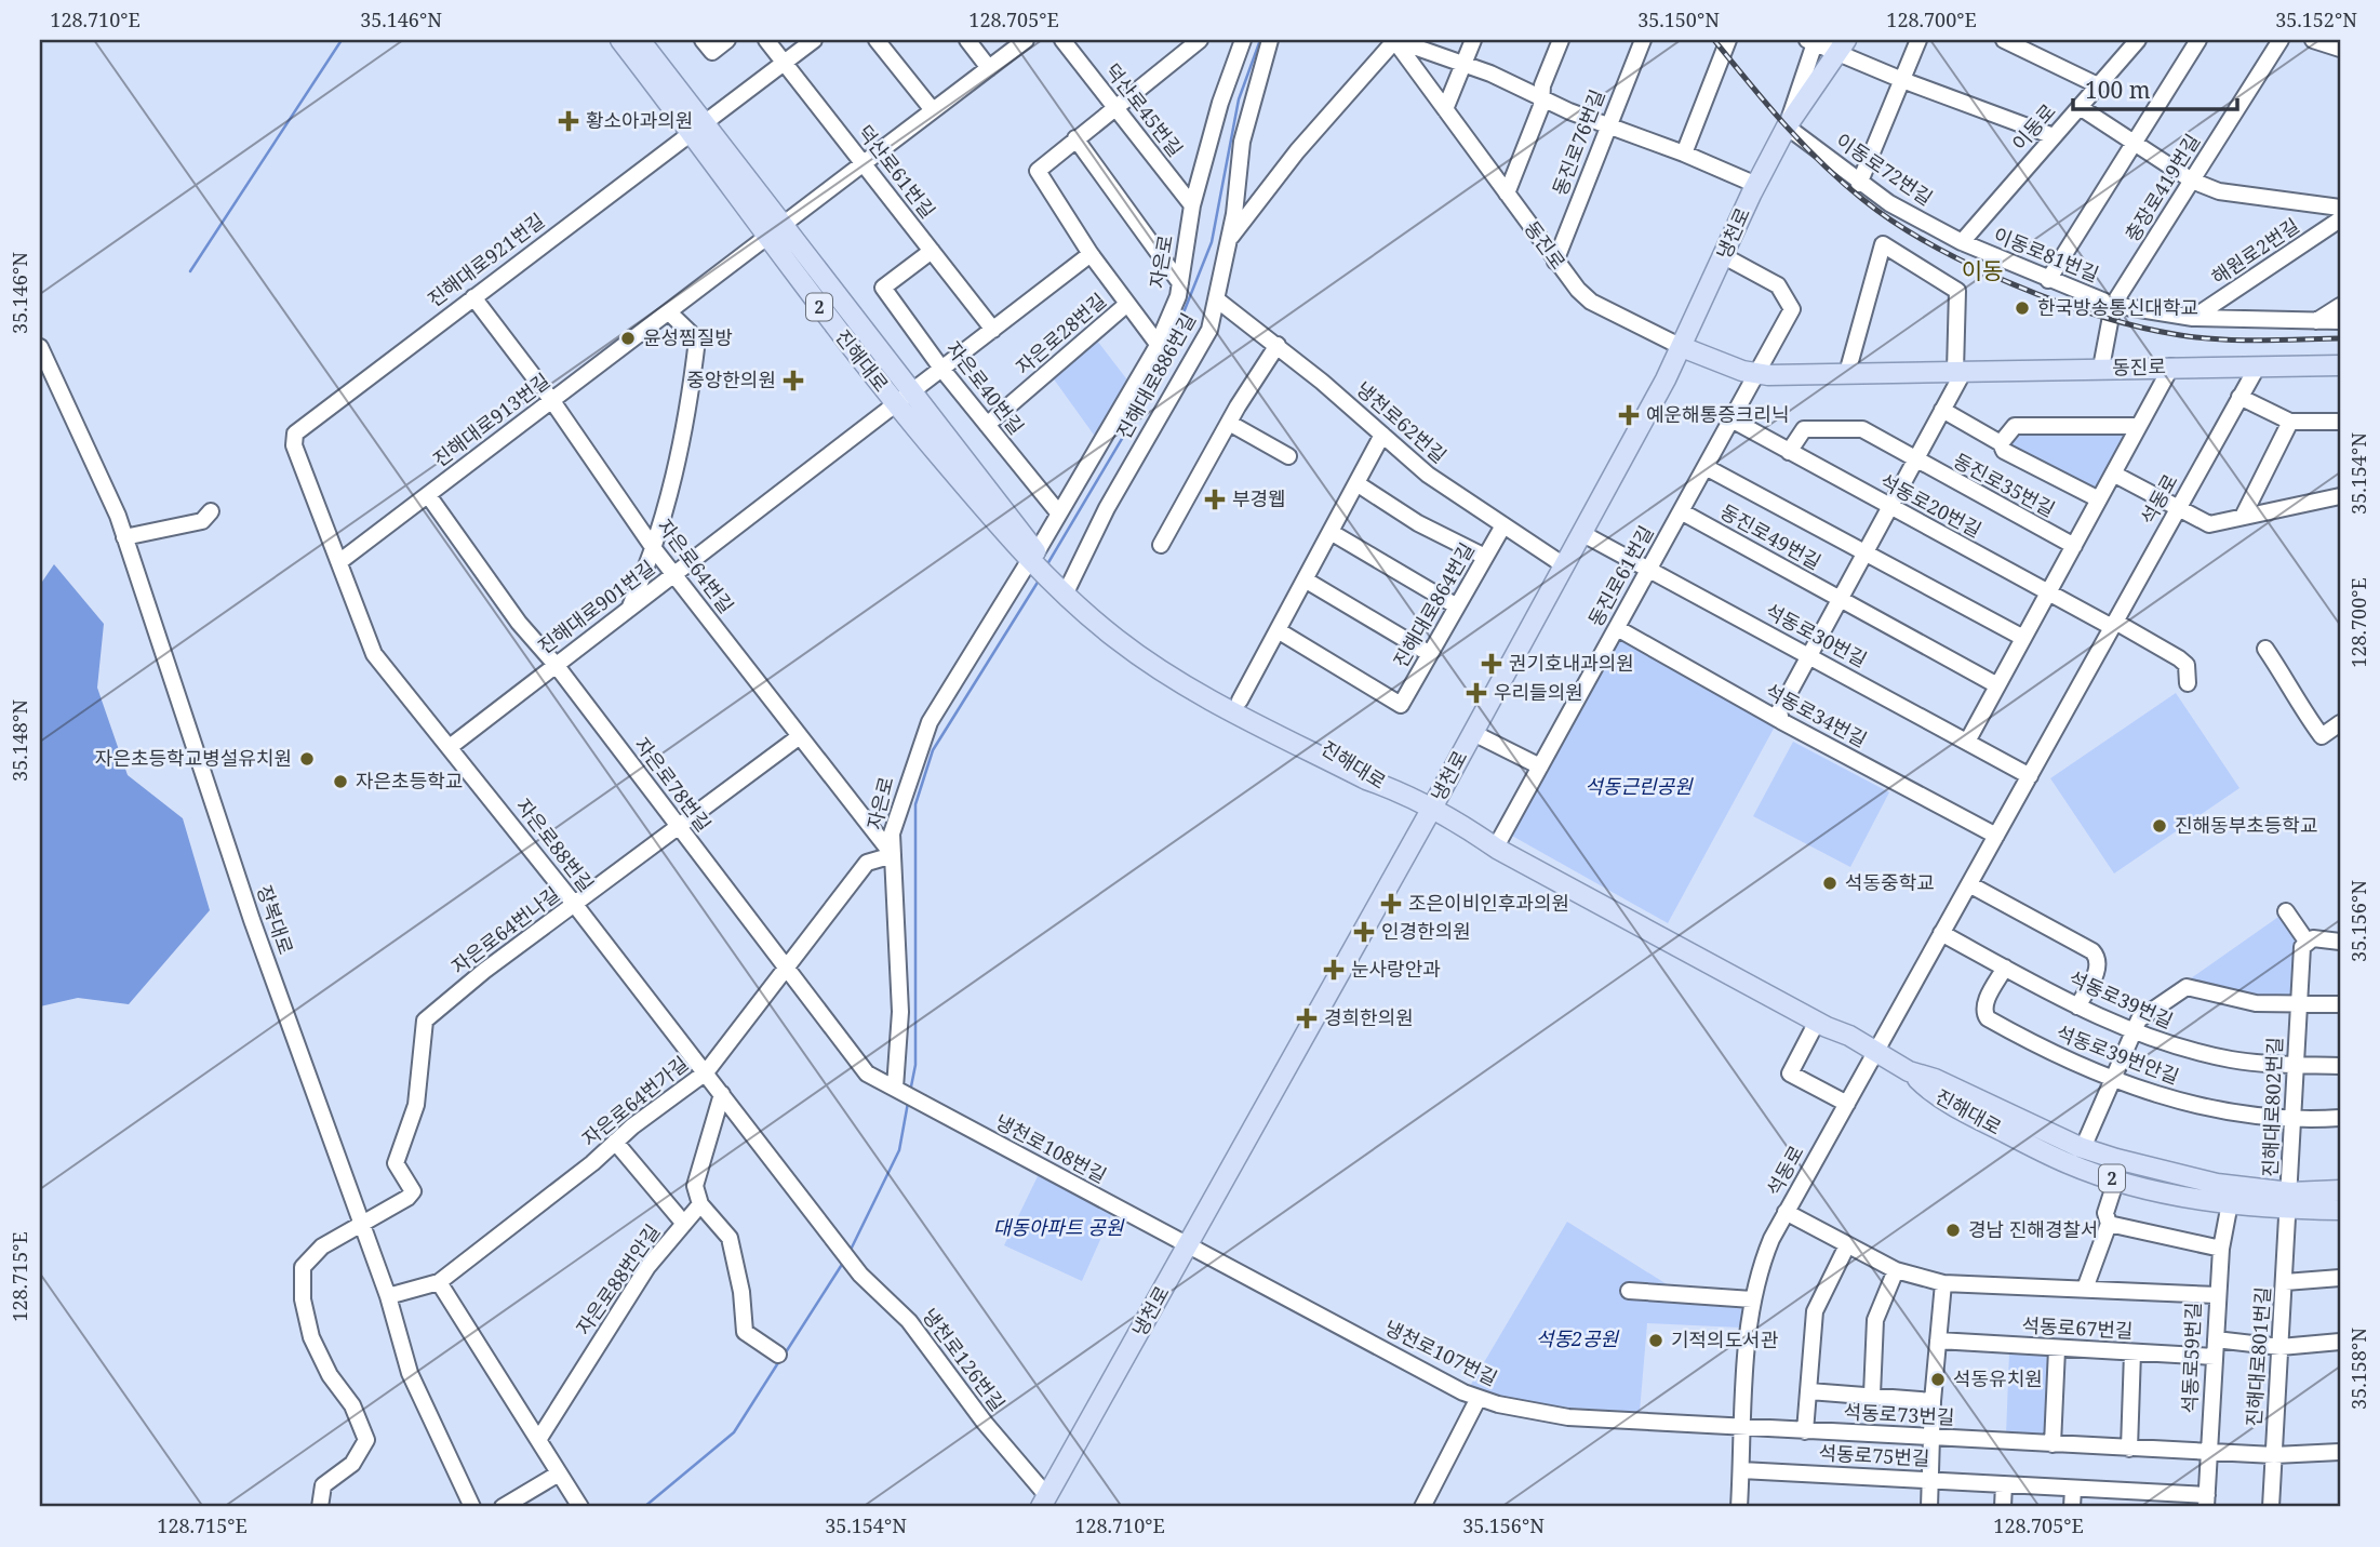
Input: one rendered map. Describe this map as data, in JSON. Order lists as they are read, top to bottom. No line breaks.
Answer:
{"streets":{"main road":["냉천로","동진로","2","진해대로"],"street":["덕산로45번길","이동로","동진로76번길","이동로72번길","덕산로61번길","충장로419번길","해원로2번길","이동로81번길","진해대로921번길","자은로","자은로28번길","진해대로886번길","자은로40번길","진해대로913번길","냉천로62번길","동진로35번길","석동로","석동로20번길","동진로49번길","자은로64번길","동진로61번길","진해대로864번길","진해대로901번길","석동로30번길","석동로34번길","자은로78번길","자은로88번길","장복대로","자은로64번나길","석동로39번길","석동로39번안길","자은로64번가길","진해대로802번길","냉천로108번길","자은로88번안길","석동로67번길","냉천로107번길","진해대로801번길","석동로59번길","냉천로126번길","석동로73번길","석동로75번길"]},"crossings":[["덕산로45번길","자은로"],["이동로","이동로72번길"],["이동로","이동로81번길"],["동진로76번길","동진로"],["이동로72번길","냉천로"],["이동로72번길","이동로81번길"],["덕산로61번길","진해대로921번길"],["덕산로61번길","자은로40번길"],["덕산로61번길","진해대로913번길"],["덕산로61번길","진해대로901번길"],["충장로419번길","동진로"],["충장로419번길","이동로81번길"],["냉천로","동진로"],["냉천로","2"],["냉천로","냉천로62번길"],["냉천로","석동로30번길"],["냉천로","냉천로108번길"],["냉천로","냉천로107번길"],["냉천로","냉천로126번길"],["동진로","석동로"],["동진로","동진로61번길"],["해원로2번길","이동로81번길"],["진해대로921번길","진해대로"],["진해대로921번길","자은로64번길"],["진해대로921번길","자은로88번길"],["자은로","2"],["자은로","자은로28번길"],["자은로","진해대로"],["자은로","자은로40번길"],["자은로","자은로64번길"],["자은로","자은로78번길"],["자은로","자은로64번가길"],["자은로","냉천로108번길"],["2","진해대로"],["2","진해대로886번길"],["2","석동로"],["2","동진로61번길"],["자은로28번길","자은로40번길"],["자은로28번길","진해대로901번길"],["진해대로","진해대로886번길"],["진해대로","진해대로913번길"],["진해대로","진해대로901번길"],["진해대로","진해대로802번길"],["진해대로","진해대로801번길"],["진해대로886번길","냉천로62번길"],["자은로40번길","진해대로901번길"],["진해대로913번길","자은로64번길"],["진해대로913번길","자은로78번길"],["진해대로913번길","자은로88번길"],["냉천로62번길","진해대로864번길"],["석동로","석동로20번길"],["석동로","석동로30번길"],["석동로","석동로34번길"],["석동로","석동로39번길"],["석동로","냉천로107번길"],["석동로","석동로59번길"],["석동로","석동로73번길"],["석동로","석동로75번길"],["석동로20번길","동진로61번길"],["동진로49번길","동진로61번길"],["자은로64번길","진해대로901번길"],["자은로64번길","자은로64번나길"],["자은로64번길","자은로64번가길"],["동진로61번길","석동로30번길"],["동진로61번길","석동로34번길"],["진해대로901번길","자은로78번길"],["진해대로901번길","자은로88번길"],["자은로78번길","자은로64번나길"],["자은로78번길","자은로64번가길"],["자은로78번길","냉천로108번길"],["자은로88번길","자은로64번나길"],["자은로88번길","자은로64번가길"],["자은로88번길","냉천로126번길"],["장복대로","자은로64번나길"],["장복대로","자은로64번가길"],["석동로39번길","석동로39번안길"],["석동로39번길","진해대로802번길"],["석동로39번안길","진해대로802번길"],["진해대로802번길","진해대로801번길"],["냉천로108번길","냉천로107번길"],["석동로67번길","석동로59번길"],["냉천로107번길","석동로73번길"],["진해대로801번길","석동로73번길"],["석동로59번길","석동로73번길"],["석동로59번길","석동로75번길"]],"districts":["이동"],"parks":["석동근린공원","대동아파트 공원","석동2공원"],"places":{"health":["황소아과의원","중앙한의원","예운해통증크리닉","부경웹","권기호내과의원","우리들의원","조은이비인후과의원","인경한의원","눈사랑안과","경희한의원"],"other":["한국방송통신대학교","윤성찜질방","자은초등학교병설유치원","자은초등학교","진해동부초등학교","석동중학교","경남 진해경찰서","기적의도서관","석동유치원"]},"scale_bar":"100 m","coordinates":["128.710°E","35.146°N","128.705°E","35.150°N","128.700°E","35.152°N","35.154°N","35.148°N","35.156°N","128.715°E","35.158°N"]}
